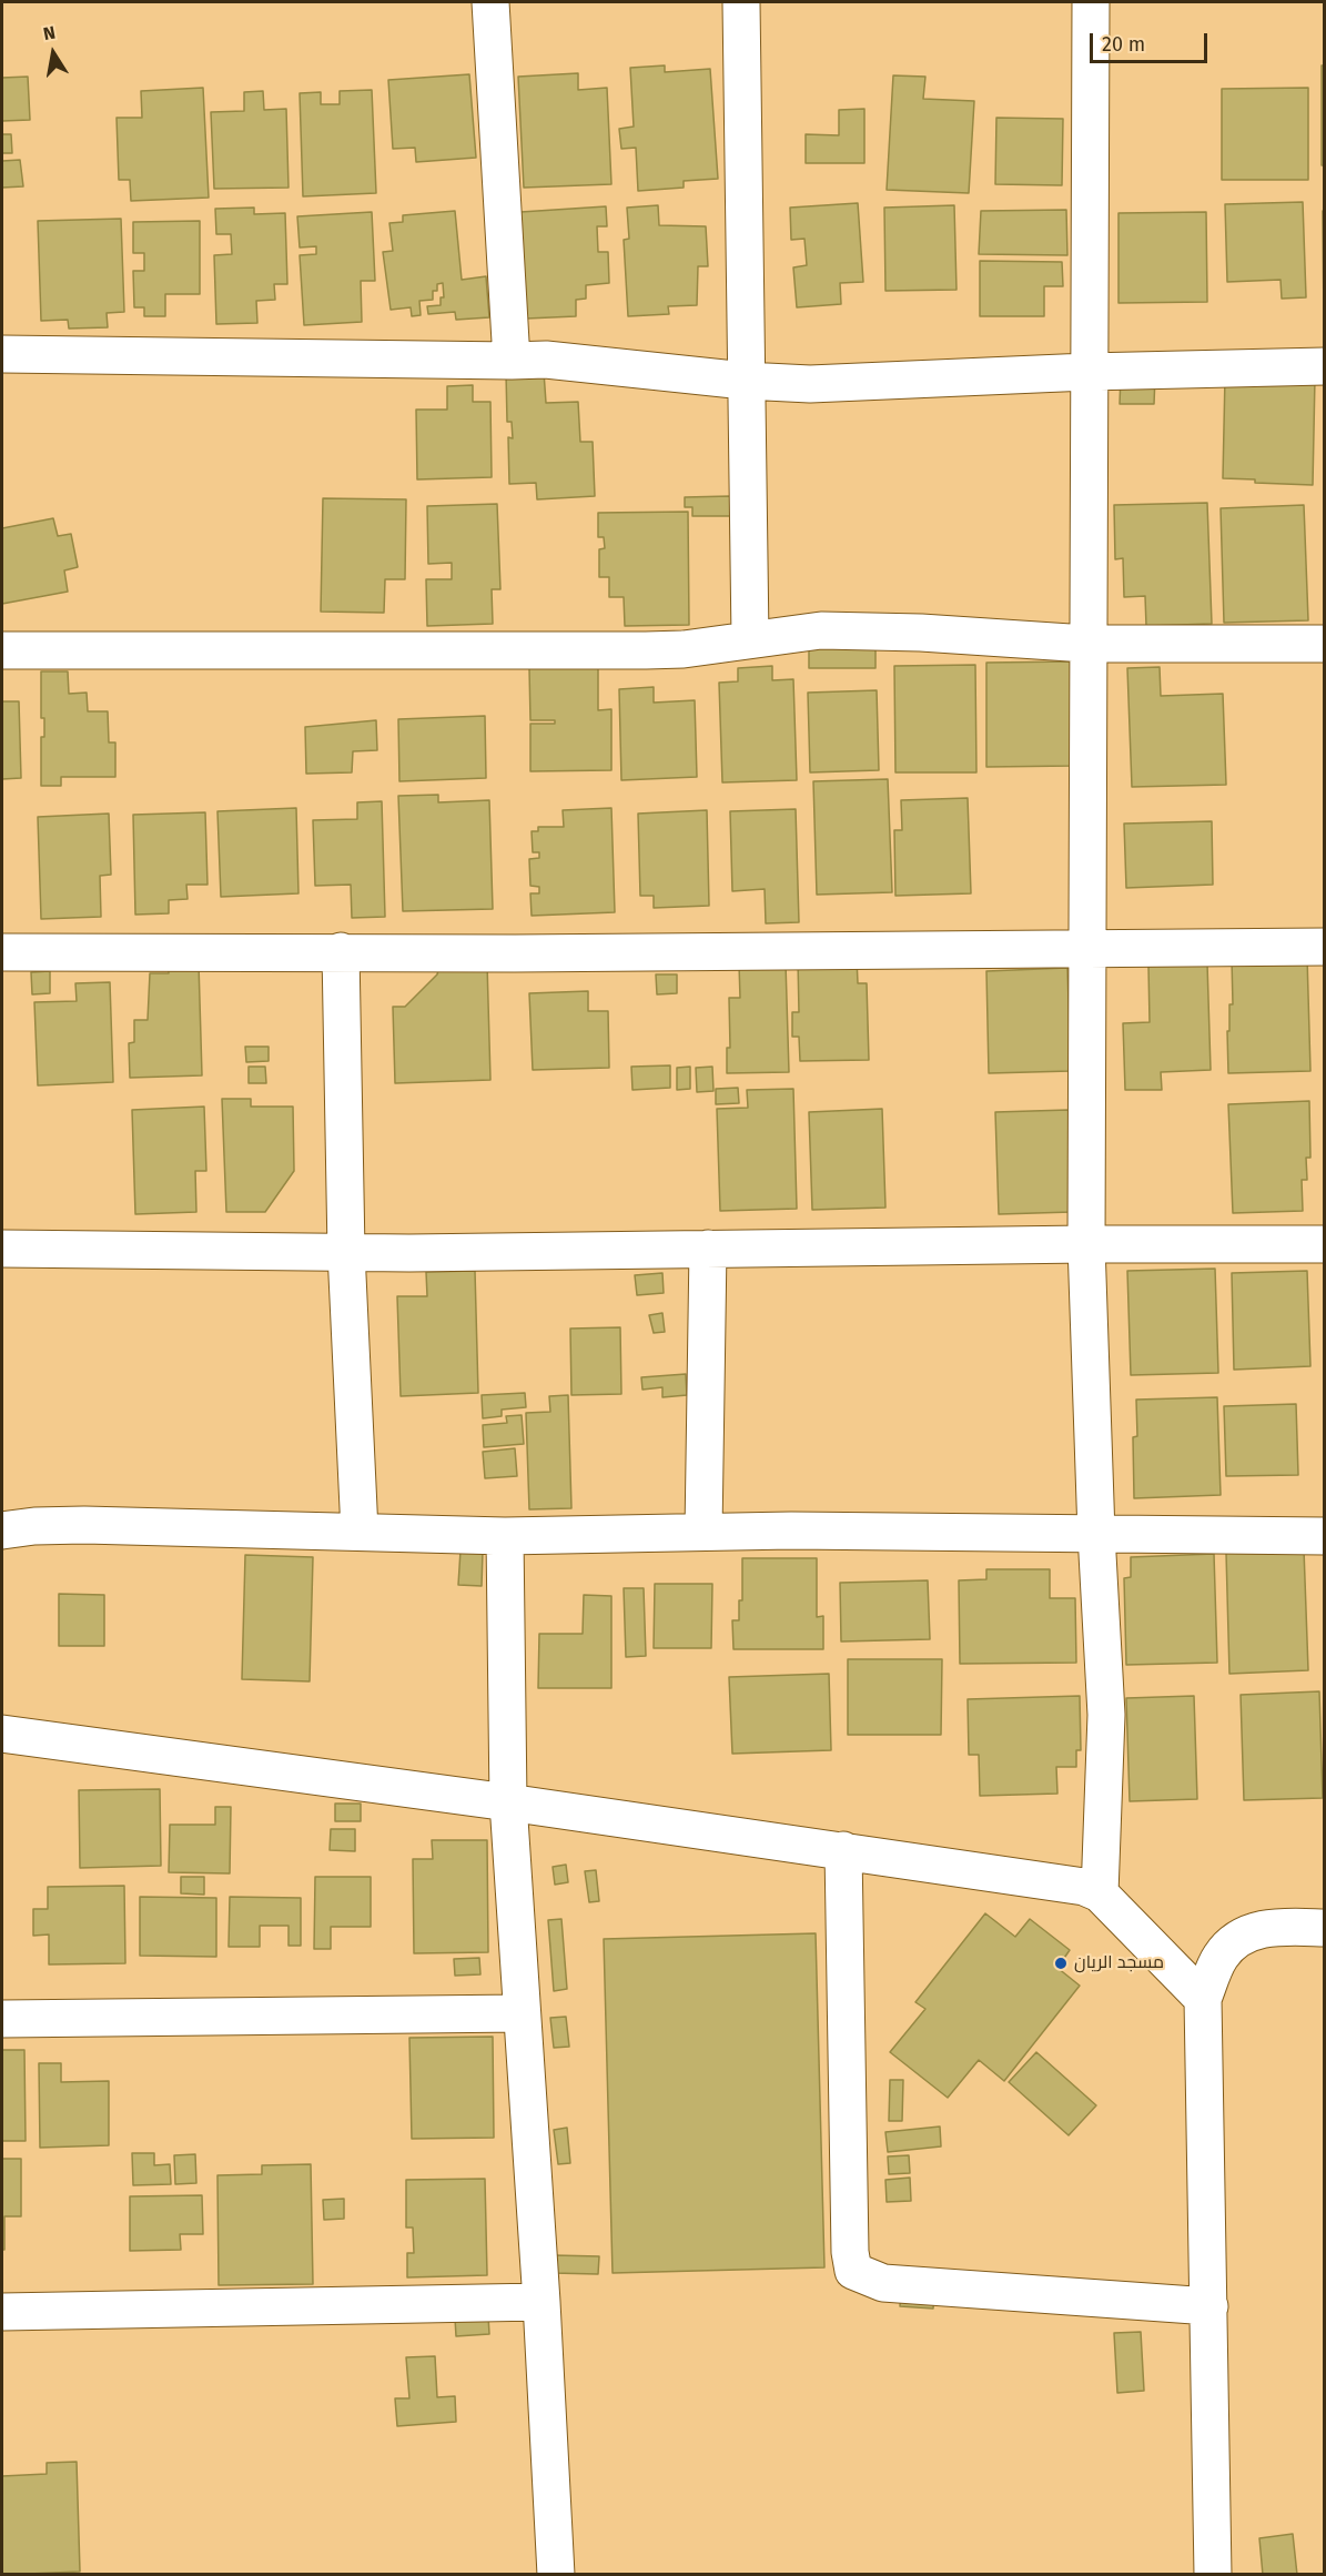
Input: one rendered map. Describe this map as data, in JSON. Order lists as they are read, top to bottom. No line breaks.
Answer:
{"places":["مسجد الريان"],"scale_bar":"20 m","north":"top"}
